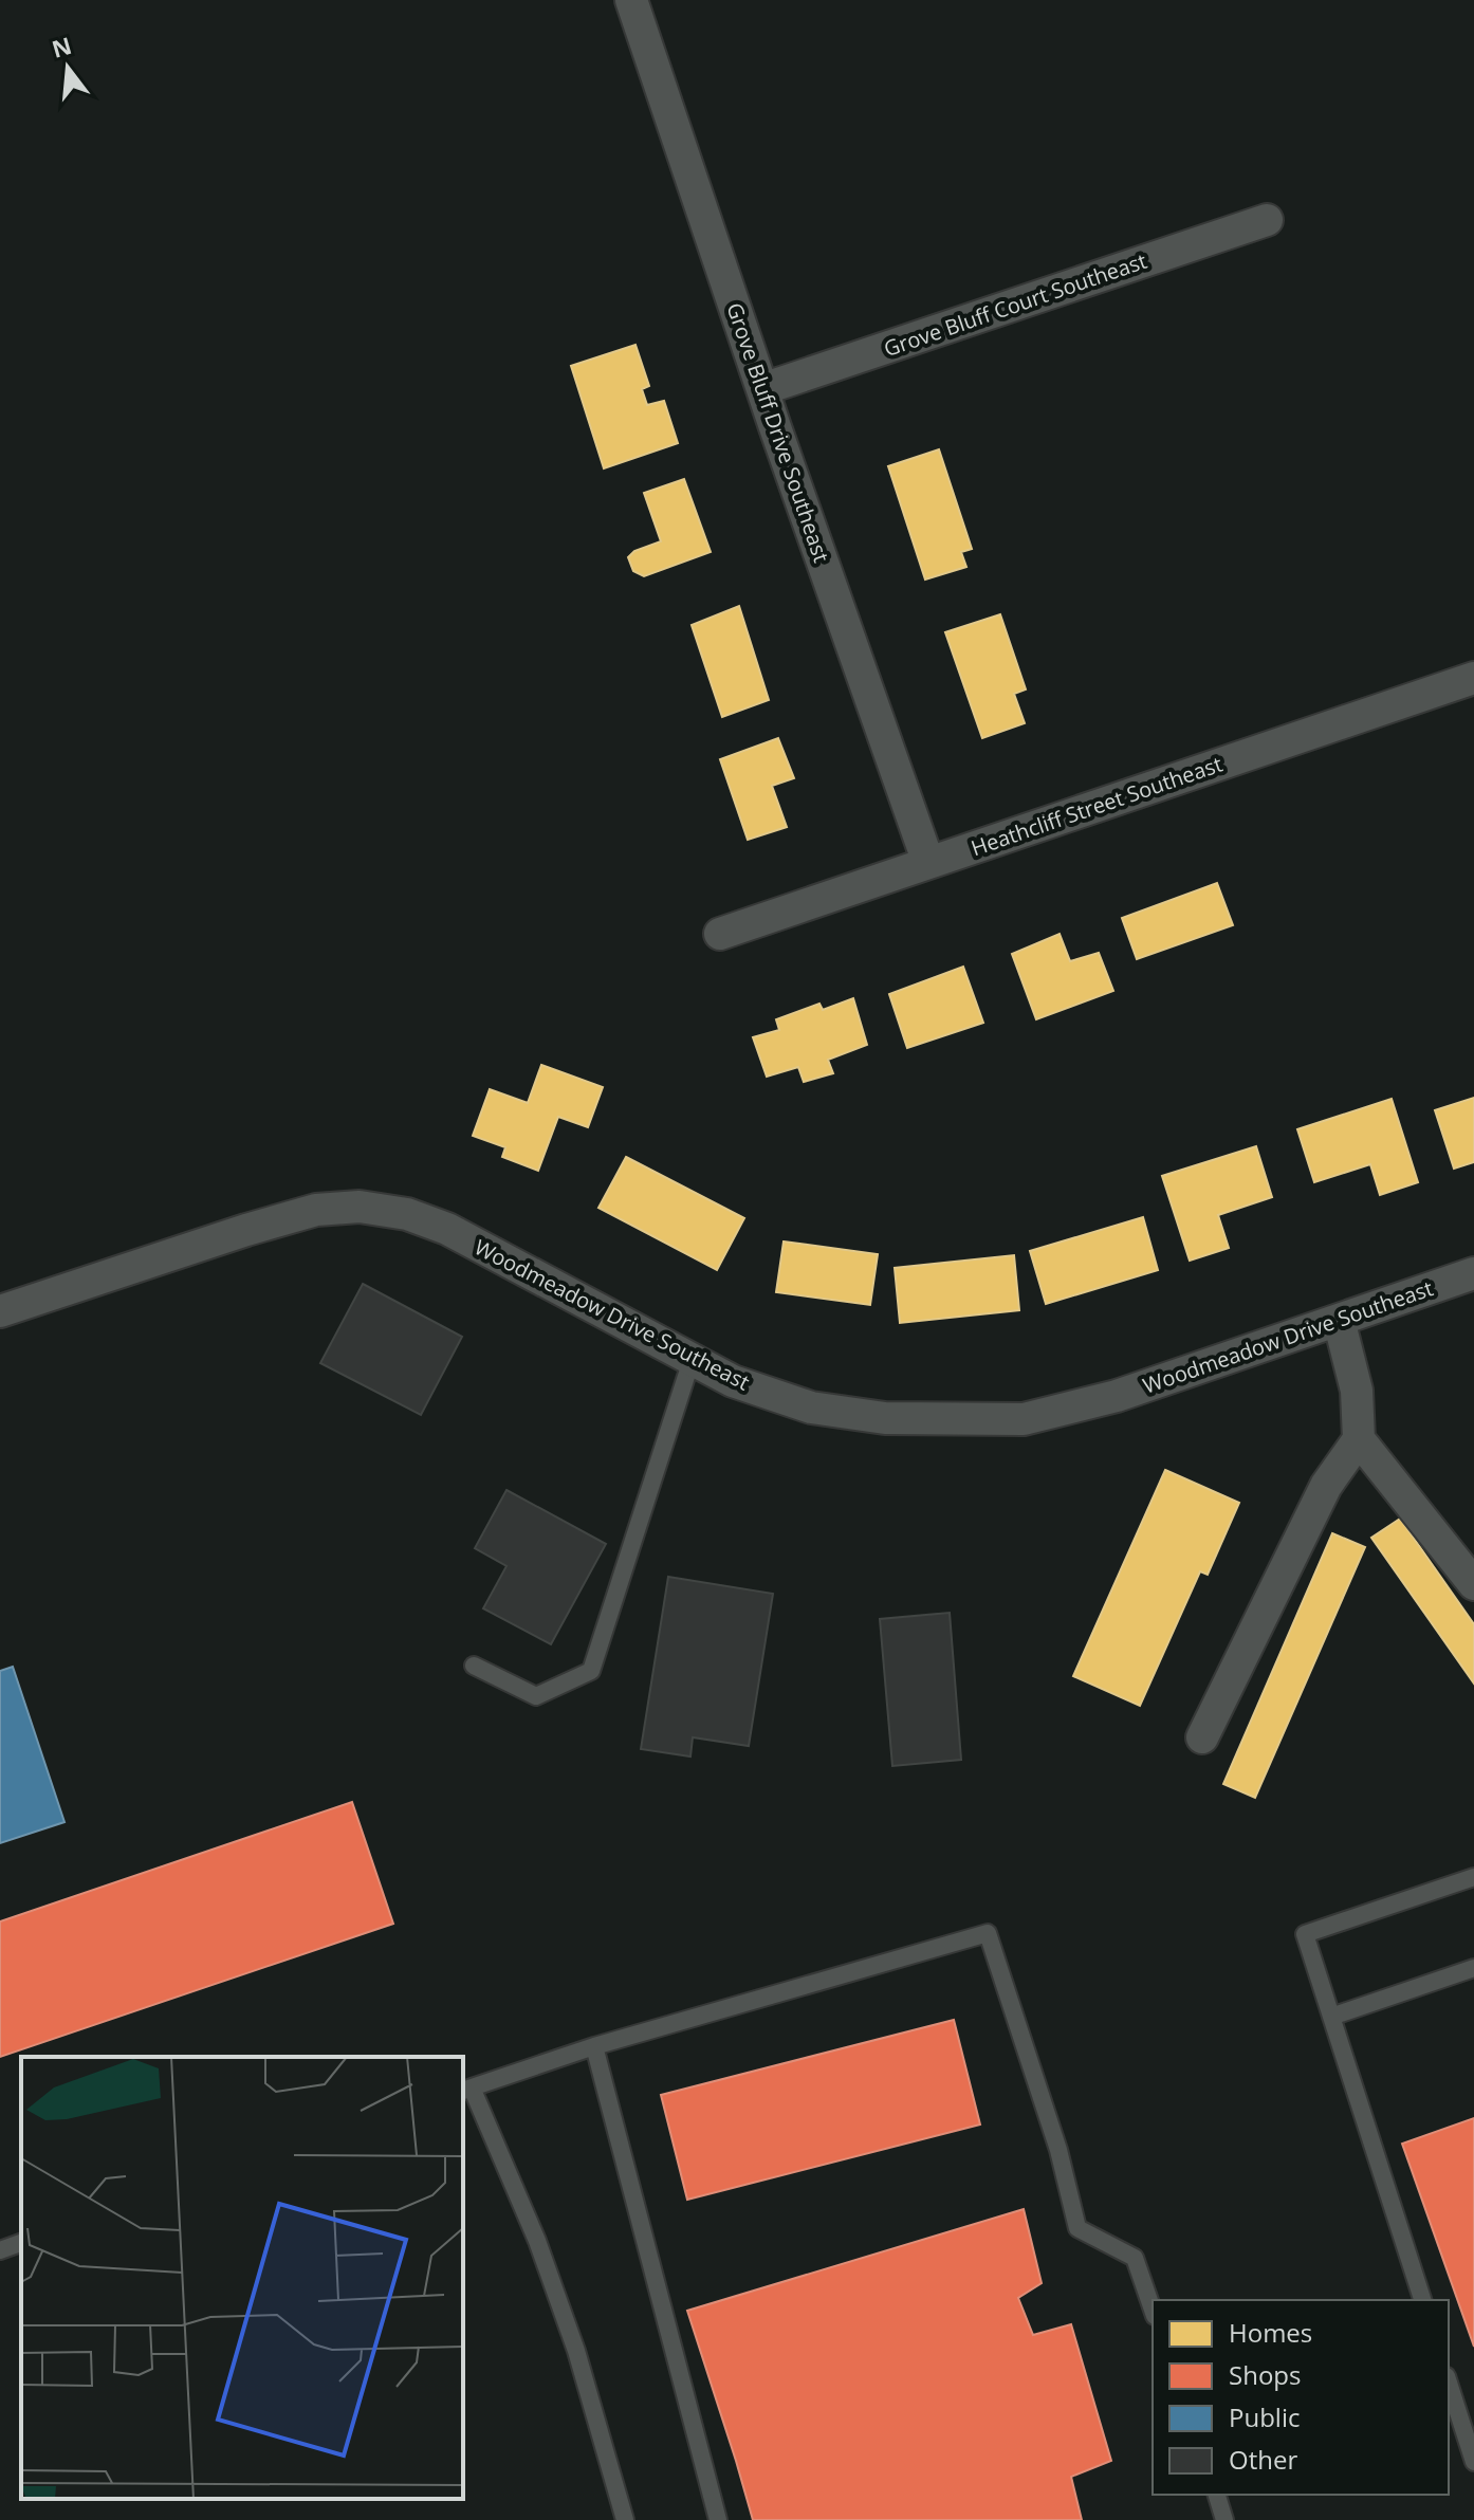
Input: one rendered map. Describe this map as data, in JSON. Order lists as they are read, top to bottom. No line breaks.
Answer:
{"streets":{"street":["Grove Bluff Court Southeast","Grove Bluff Drive Southeast","Heathcliff Street Southeast","Woodmeadow Drive Southeast"]},"crossings":[["Grove Bluff Court Southeast","Grove Bluff Drive Southeast"],["Grove Bluff Drive Southeast","Heathcliff Street Southeast"]],"legend":["Homes","Shops","Public","Other"],"north":"top"}
